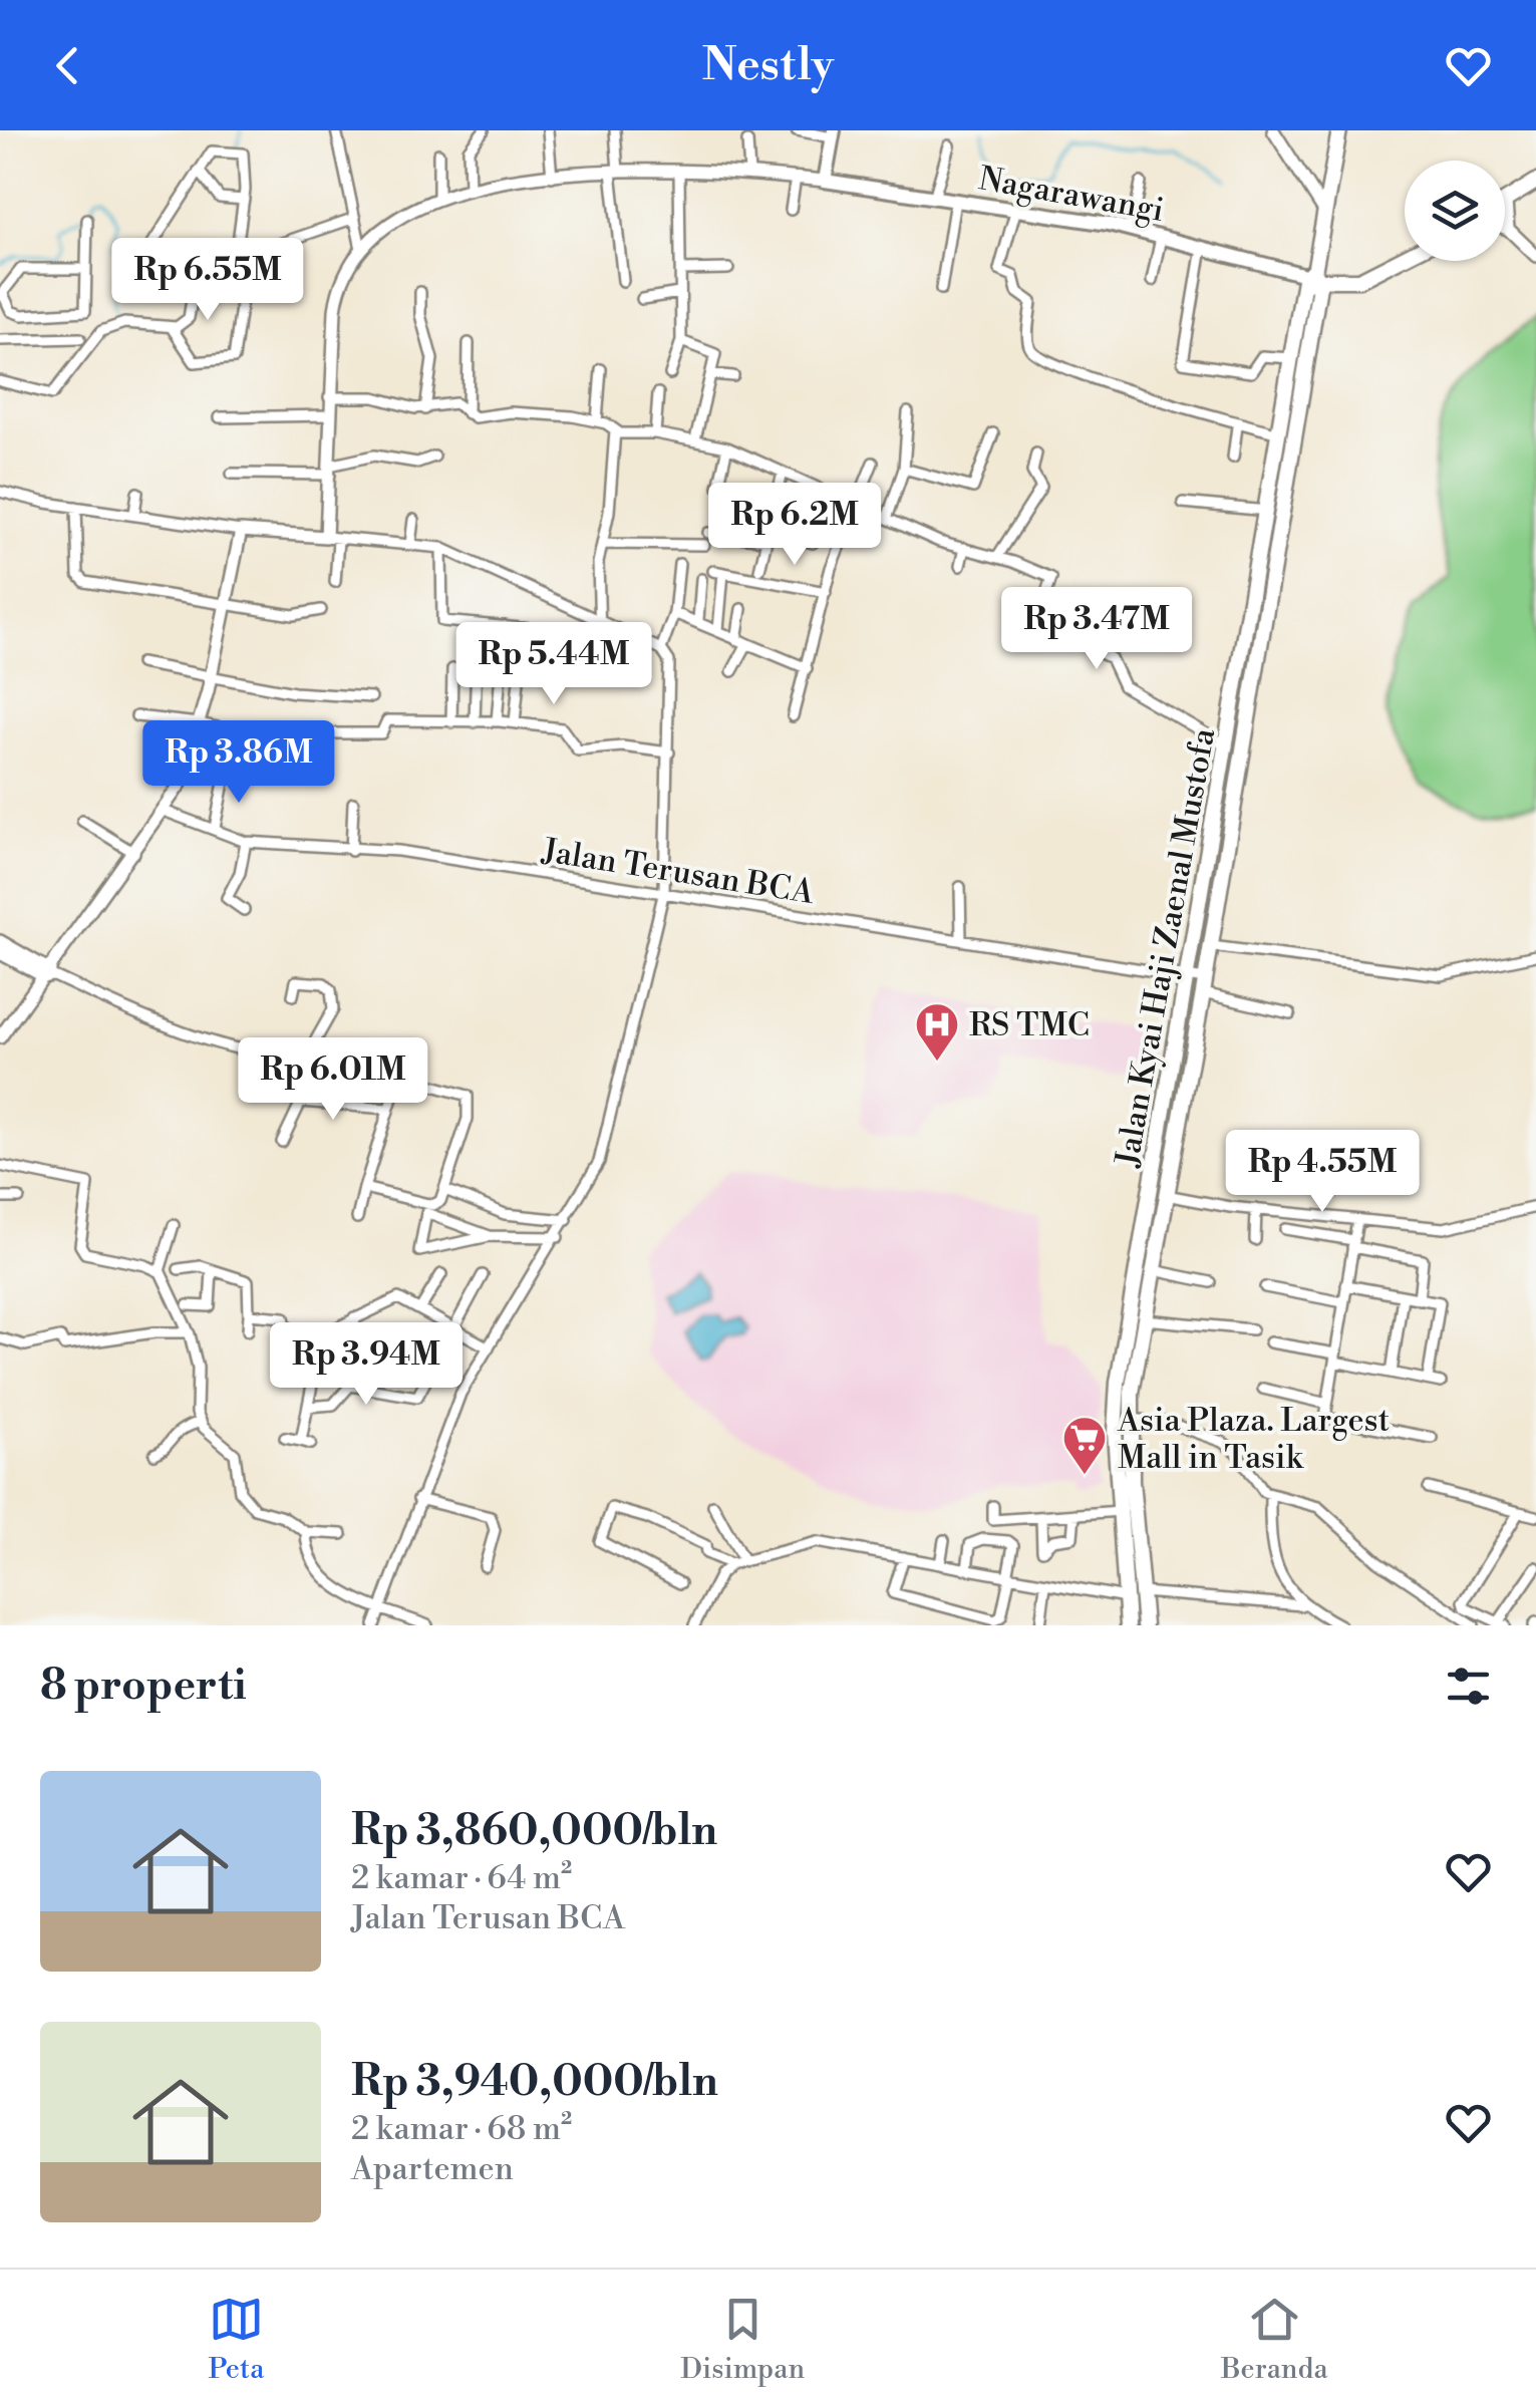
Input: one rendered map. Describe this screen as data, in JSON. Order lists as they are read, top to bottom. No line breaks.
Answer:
{"streets":{"main road":["Nagarawangi","Jalan Kyai Haji Zaenal Mustofa"],"street":["Jalan Terusan BCA"]},"crossings":[["Nagarawangi","Jalan Kyai Haji Zaenal Mustofa"],["Jalan Terusan BCA","Jalan Kyai Haji Zaenal Mustofa"]],"places":{"hospital":["RS TMC"],"supermarket":["Asia Plaza. Largest Mall in Tasik"]},"page":{"header":"Nestly","price":["Rp 6.55M","Rp 6.2M","Rp 3.47M","Rp 5.44M","Rp 3.86M","Rp 6.01M","Rp 4.55M","Rp 3.94M"],"heading":"8 properti","list":[{"name":"Rp 3,860,000/bln","note":"2 kamar · 64 m² · Jalan Terusan BCA"},{"name":"Rp 3,940,000/bln","note":"2 kamar · 68 m² · Apartemen"}],"tabs":["Peta","Disimpan","Beranda"]}}
